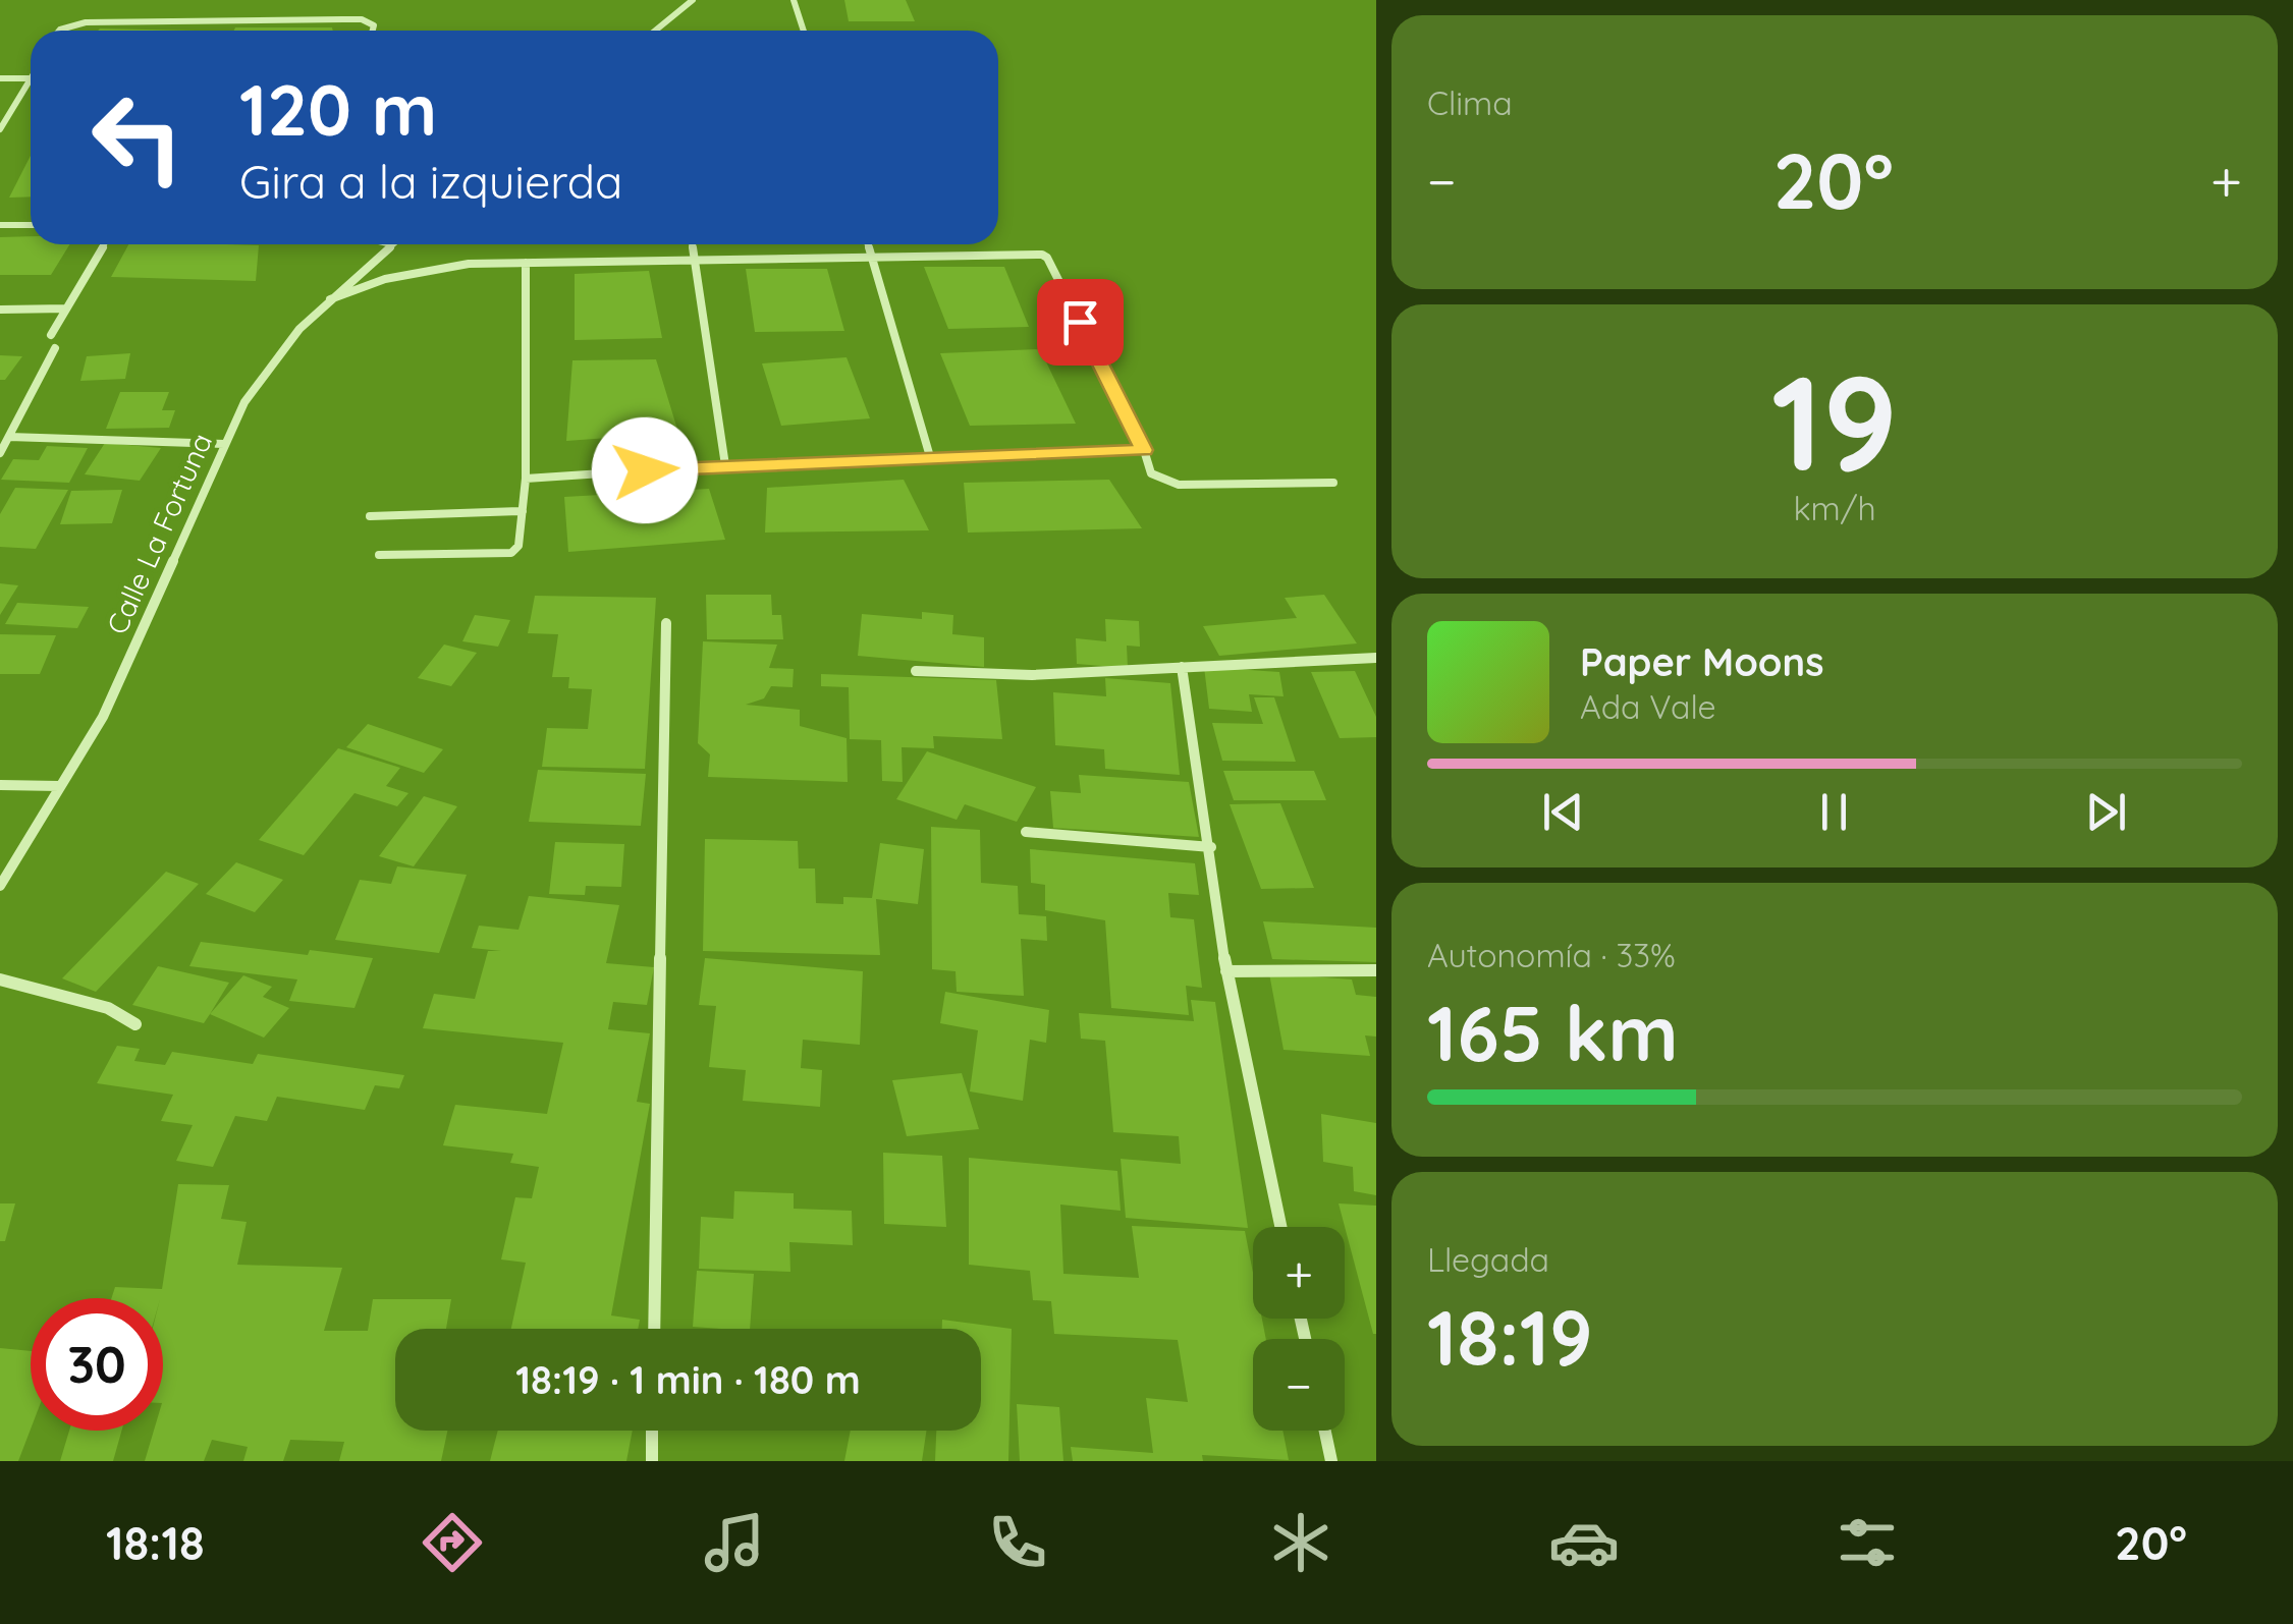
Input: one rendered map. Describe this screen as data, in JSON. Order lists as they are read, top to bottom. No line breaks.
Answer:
{"streets":{"street":["Calle La Fortuna"]},"page":{"tile":["Clima",["19","km/h"],["Autonomía · 33%","165 km"],["Llegada","18:19"]],"turn":["120 m","Gira a la izquierda"],"heat":["−","20°","+"],"song":["Paper Moons","Ada Vale"],"map_buttons":["+","−"],"limit":"30","trip":"18:19 · 1 min · 180 m","tabs":["18:18","20°"]}}
